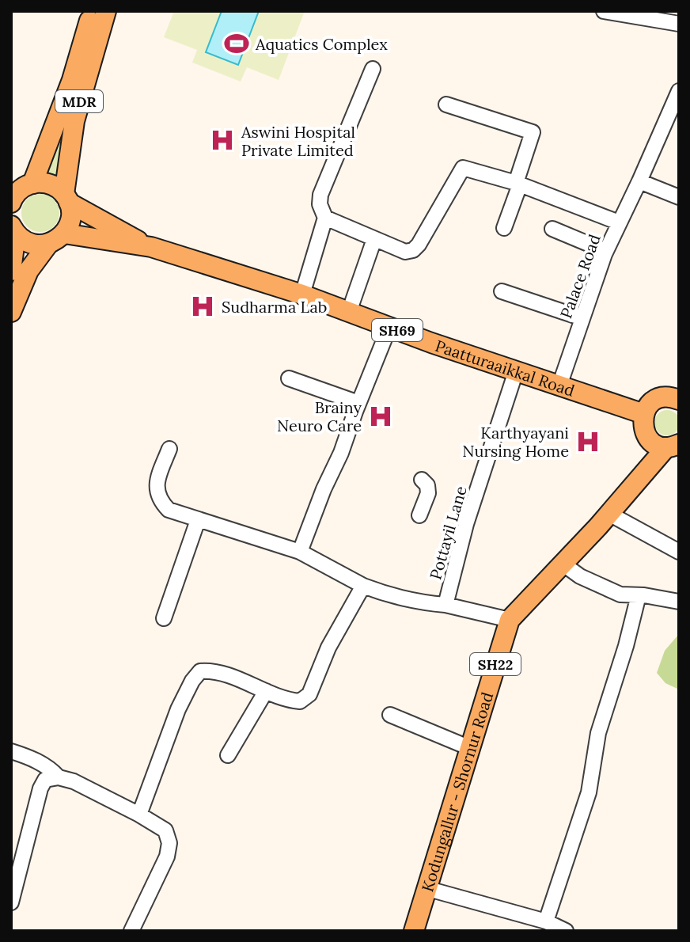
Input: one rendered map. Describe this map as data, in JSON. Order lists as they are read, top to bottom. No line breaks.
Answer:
{"streets":{"main road":["MDR","SH69","Paatturaaikkal Road","SH22","Kodungallur - Shornur Road"],"street":["Palace Road","Pottayil Lane"]},"crossings":[["MDR","SH69"],["Palace Road","Paatturaaikkal Road"],["SH69","Paatturaaikkal Road"],["Paatturaaikkal Road","Pottayil Lane"],["Pottayil Lane","Kodungallur - Shornur Road"]],"places":{"sports":["Aquatics Complex"],"hospital":["Aswini Hospital Private Limited","Sudharma Lab","Brainy Neuro Care","Karthyayani Nursing Home"]}}
